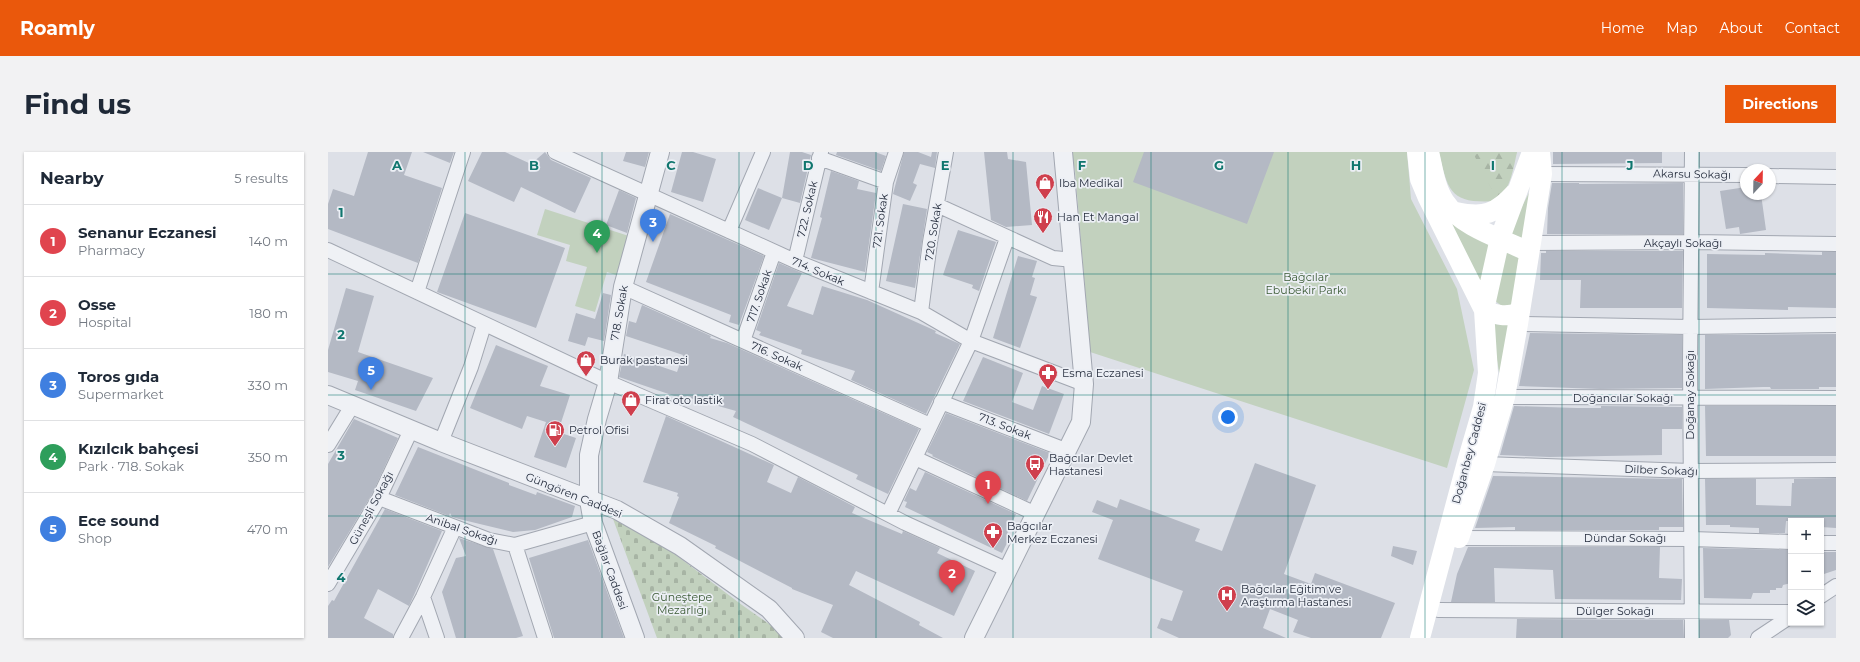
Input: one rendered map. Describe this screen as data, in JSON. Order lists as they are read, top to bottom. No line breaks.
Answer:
{"streets":{"main road":["Doğanbey Caddesi"],"street":["Akarsu Sokağı","722. Sokak","721. Sokak","720. Sokak","Akçaylı Sokağı","714. Sokak","717. Sokak","718. Sokak","716. Sokak","Doğanay Sokağı","Doğancılar Sokağı","713. Sokak","Dilber Sokağı","Güngören Caddesi","Güneşli Sokağı","Anibal Sokağı","Dündar Sokağı","Bağlar Caddesi","Dülger Sokağı"]},"crossings":[["Akarsu Sokağı","Doğanay Sokağı"],["Akarsu Sokağı","Doğanbey Caddesi"],["722. Sokak","721. Sokak"],["722. Sokak","714. Sokak"],["721. Sokak","714. Sokak"],["720. Sokak","714. Sokak"],["Akçaylı Sokağı","Doğanay Sokağı"],["Akçaylı Sokağı","Doğanbey Caddesi"],["714. Sokak","717. Sokak"],["714. Sokak","718. Sokak"],["717. Sokak","716. Sokak"],["718. Sokak","716. Sokak"],["718. Sokak","Güngören Caddesi"],["718. Sokak","Bağlar Caddesi"],["Doğanay Sokağı","Doğancılar Sokağı"],["Doğanay Sokağı","Dilber Sokağı"],["Doğanay Sokağı","Dündar Sokağı"],["Doğanay Sokağı","Dülger Sokağı"],["Doğancılar Sokağı","Doğanbey Caddesi"],["Doğanbey Caddesi","Dilber Sokağı"],["Doğanbey Caddesi","Dündar Sokağı"],["Doğanbey Caddesi","Dülger Sokağı"],["Güngören Caddesi","Güneşli Sokağı"],["Güngören Caddesi","Bağlar Caddesi"],["Güneşli Sokağı","Anibal Sokağı"],["Anibal Sokağı","Bağlar Caddesi"]],"parks":["Bağcılar Ebubekir Parkı","Güneştepe Mezarlığı"],"places":{"shop":["Iba Medikal","Burak pastanesi","Firat oto lastik"],"restaurant":["Han Et Mangal"],"pharmacy":["Esma Eczanesi","Bağcılar Merkez Eczanesi"],"fuel station":["Petrol Ofisi"],"bus stop":["Bağcılar Devlet Hastanesi"],"hospital":["Bağcılar Eğitim ve Araştırma Hastanesi"]},"north":"top","page":{"header":"Roamly","nav":["Home","Map","About","Contact"],"buttons":"Directions","title":"Find us","heading":["Nearby","5 results"],"list":[{"mark":"1","name":"Senanur Eczanesi","note":"Pharmacy","value":"140 m"},{"mark":"2","name":"Osse","note":"Hospital","value":"180 m"},{"mark":"3","name":"Toros gıda","note":"Supermarket","value":"330 m"},{"mark":"4","name":"Kızılcık bahçesi","note":"Park · 718. Sokak","value":"350 m"},{"mark":"5","name":"Ece sound","note":"Shop","value":"470 m"}],"pins":["3","4","5","1","2"],"map_buttons":["+","−"]},"grid":{"columns":["A","B","C","D","E","F","G","H","I","J"],"rows":["1","2","3","4"]}}
